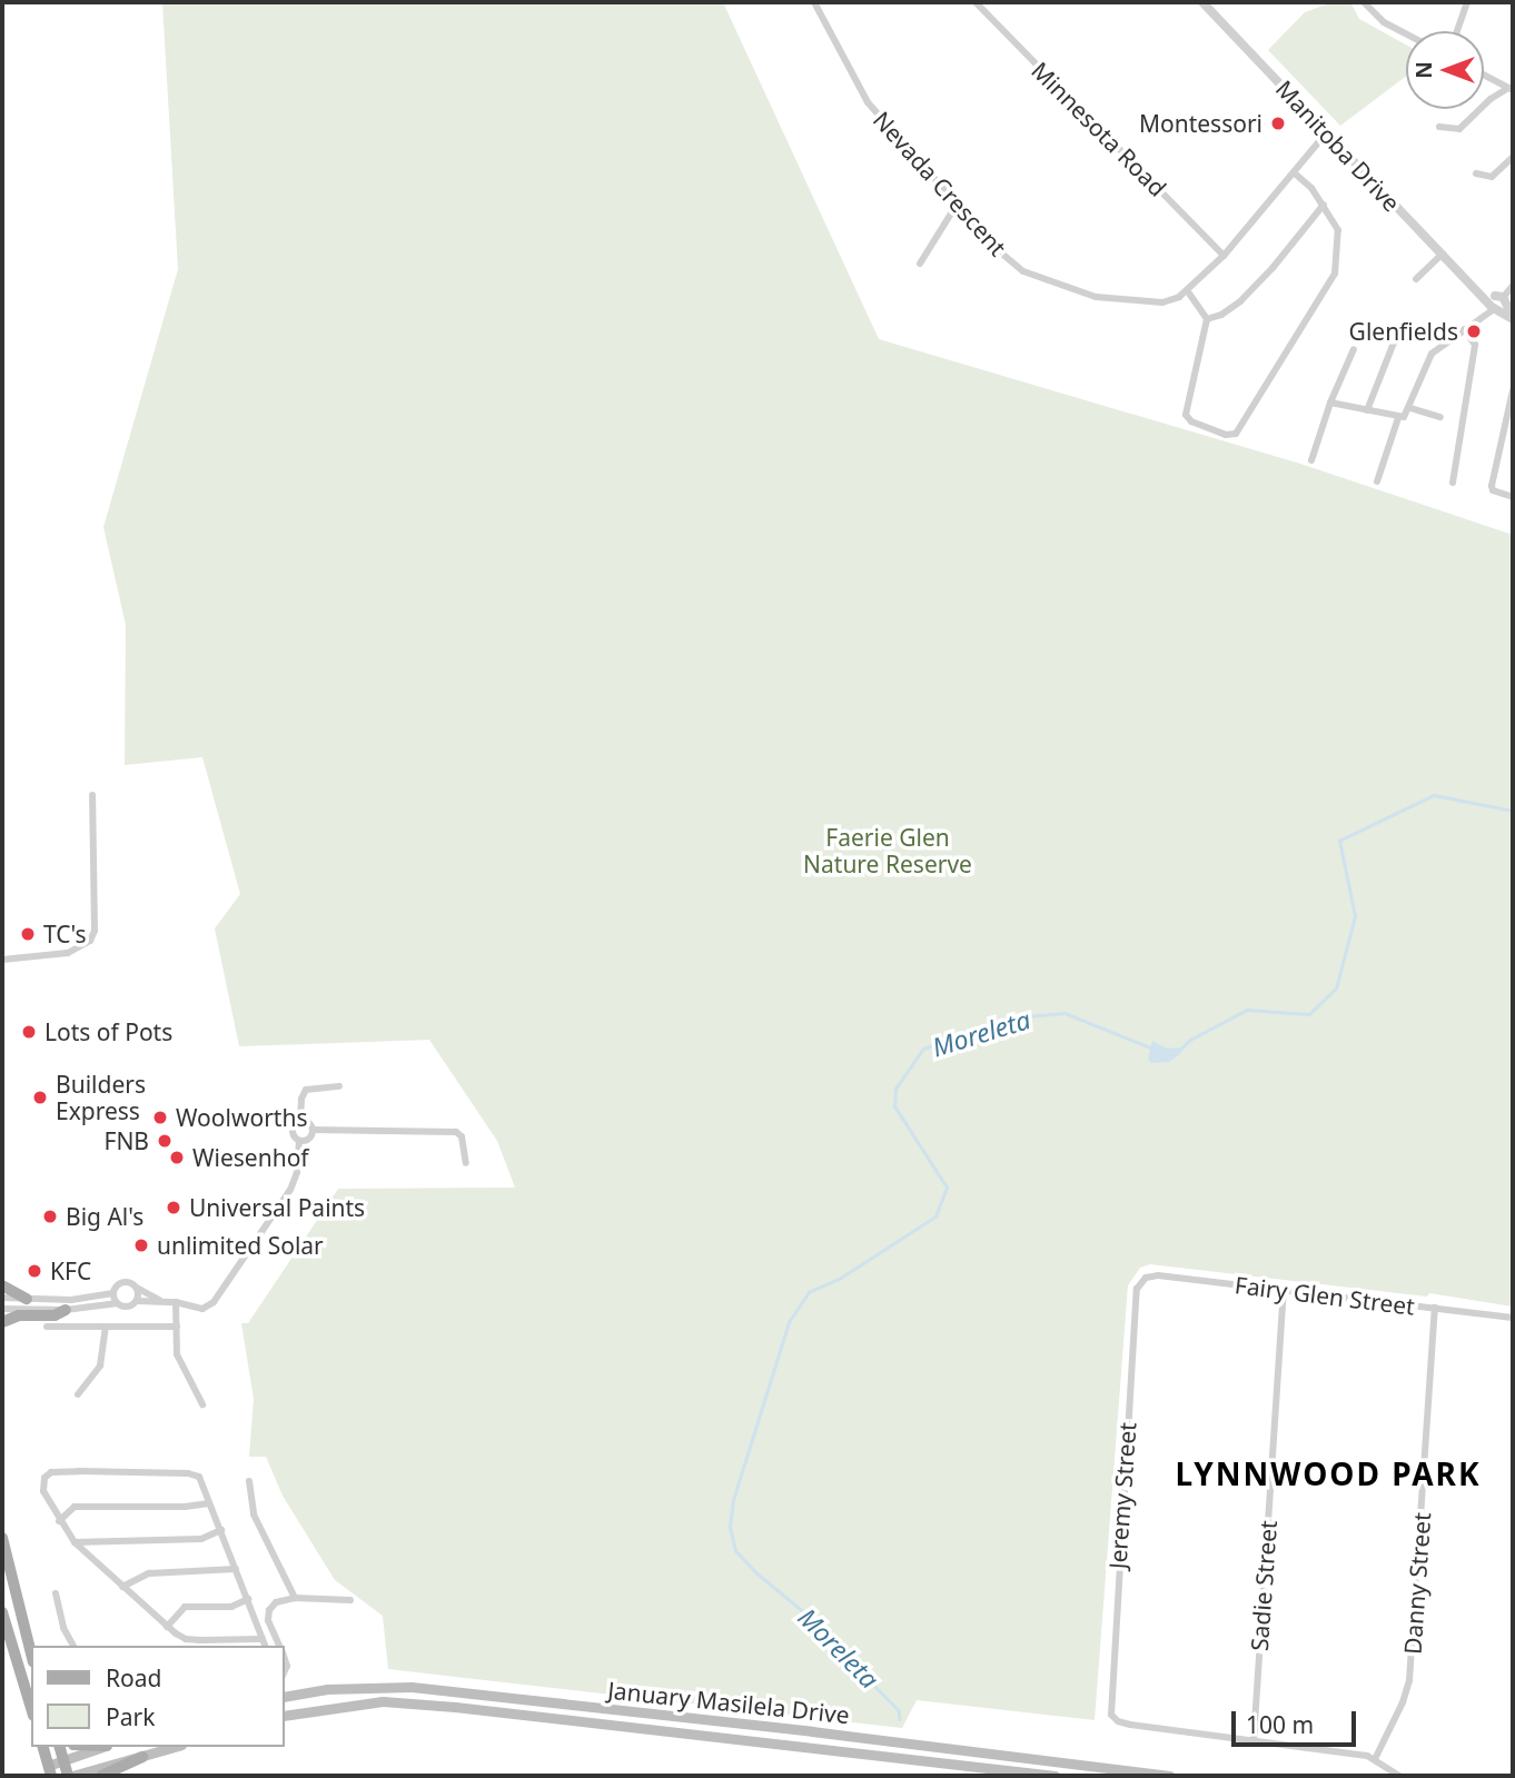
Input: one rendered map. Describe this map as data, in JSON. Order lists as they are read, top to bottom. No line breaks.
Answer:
{"streets":{"main road":["January Masilela Drive"],"street":["Minnesota Road","Manitoba Drive","Nevada Crescent","Fairy Glen Street","Jeremy Street","Danny Street","Sadie Street"]},"crossings":[["Minnesota Road","Nevada Crescent"],["Manitoba Drive","Nevada Crescent"],["Fairy Glen Street","Jeremy Street"],["Fairy Glen Street","Danny Street"],["Fairy Glen Street","Sadie Street"],["Jeremy Street","Sadie Street"]],"districts":["LYNNWOOD PARK"],"water":["Moreleta"],"parks":["Faerie Glen Nature Reserve"],"places":["Montessori","Glenfields","TC's","Lots of Pots","Builders Express","Woolworths","FNB","Wiesenhof","Universal Paints","Big Al's","unlimited Solar","KFC"],"legend":["Road","Park"],"scale_bar":"100 m","north":"left"}
